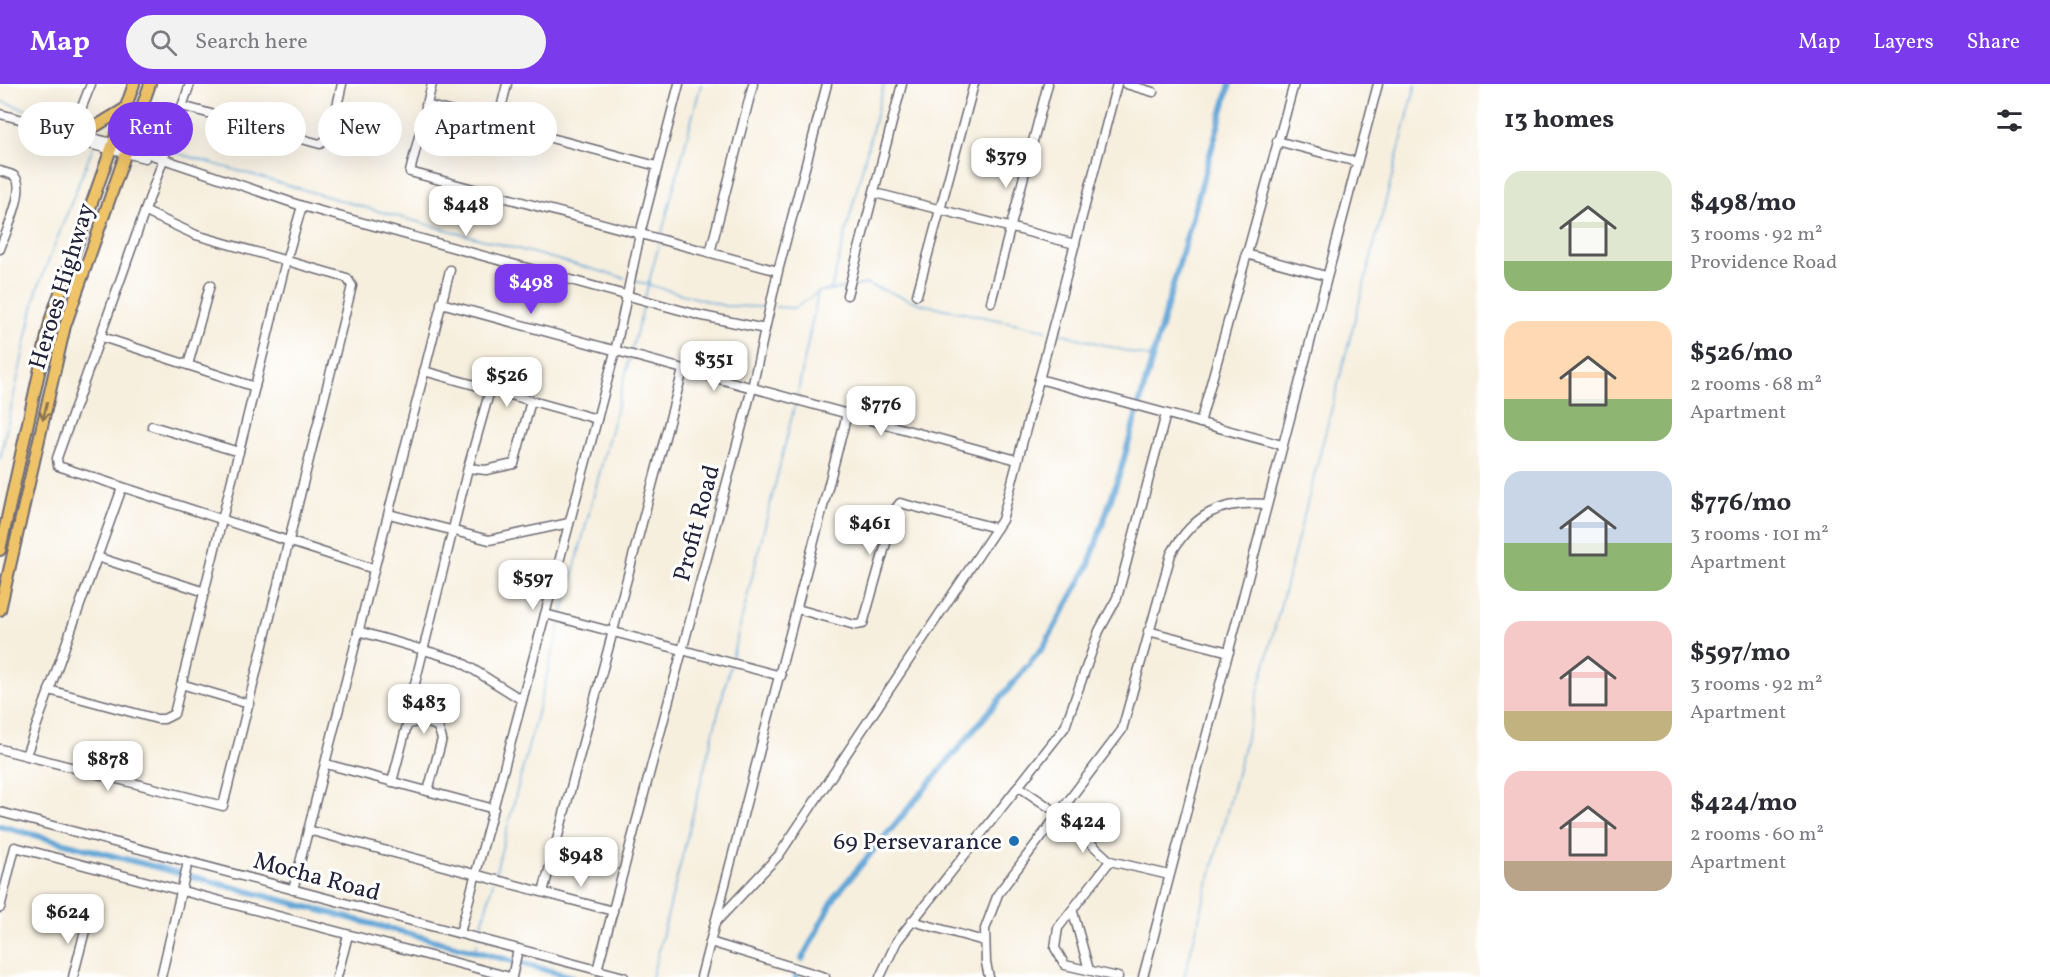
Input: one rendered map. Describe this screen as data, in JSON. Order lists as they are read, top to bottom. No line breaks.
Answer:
{"streets":{"main road":["Heroes Highway"],"street":["Profit Road","Mocha Road"]},"crossings":[["Profit Road","Mocha Road"]],"places":["69 Persevarance"],"page":{"header":"Map","search":"Search here","nav":["Map","Layers","Share"],"heading":"13 homes","chip":["Buy","Rent","Filters","New","Apartment"],"price":["$379","$448","$498","$351","$526","$776","$461","$597","$483","$878","$424","$948","$624"],"list":[{"name":"$498/mo","note":"3 rooms · 92 m² · Providence Road"},{"name":"$526/mo","note":"2 rooms · 68 m² · Apartment"},{"name":"$776/mo","note":"3 rooms · 101 m² · Apartment"},{"name":"$597/mo","note":"3 rooms · 92 m² · Apartment"},{"name":"$424/mo","note":"2 rooms · 60 m² · Apartment"}]}}
